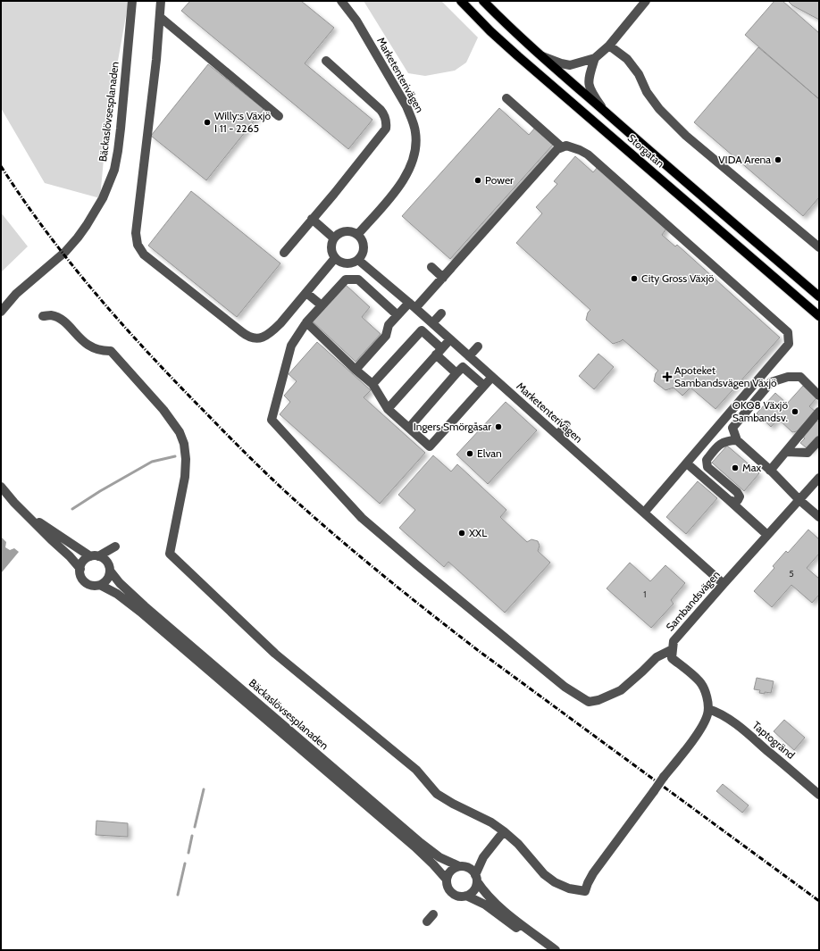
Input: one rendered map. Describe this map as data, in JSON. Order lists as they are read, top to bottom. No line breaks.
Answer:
{"streets":{"main road":["Storgatan"],"street":["Marketenterivägen","Bäckaslövsesplanaden","Sambandsvägen","Taptogränd"]},"crossings":[["Marketenterivägen","Sambandsvägen"],["Sambandsvägen","Taptogränd"]],"places":{"other":["Willy:s Växjö I 11 - 2265","VIDA Arena","Power","City Gross Växjö","OKQ8 Växjö Sambandsv.","Ingers Smörgåsar","Elvan","Max","XXL"],"health":["Apoteket Sambandsvägen Växjö"]},"house_numbers":["5","1"]}
